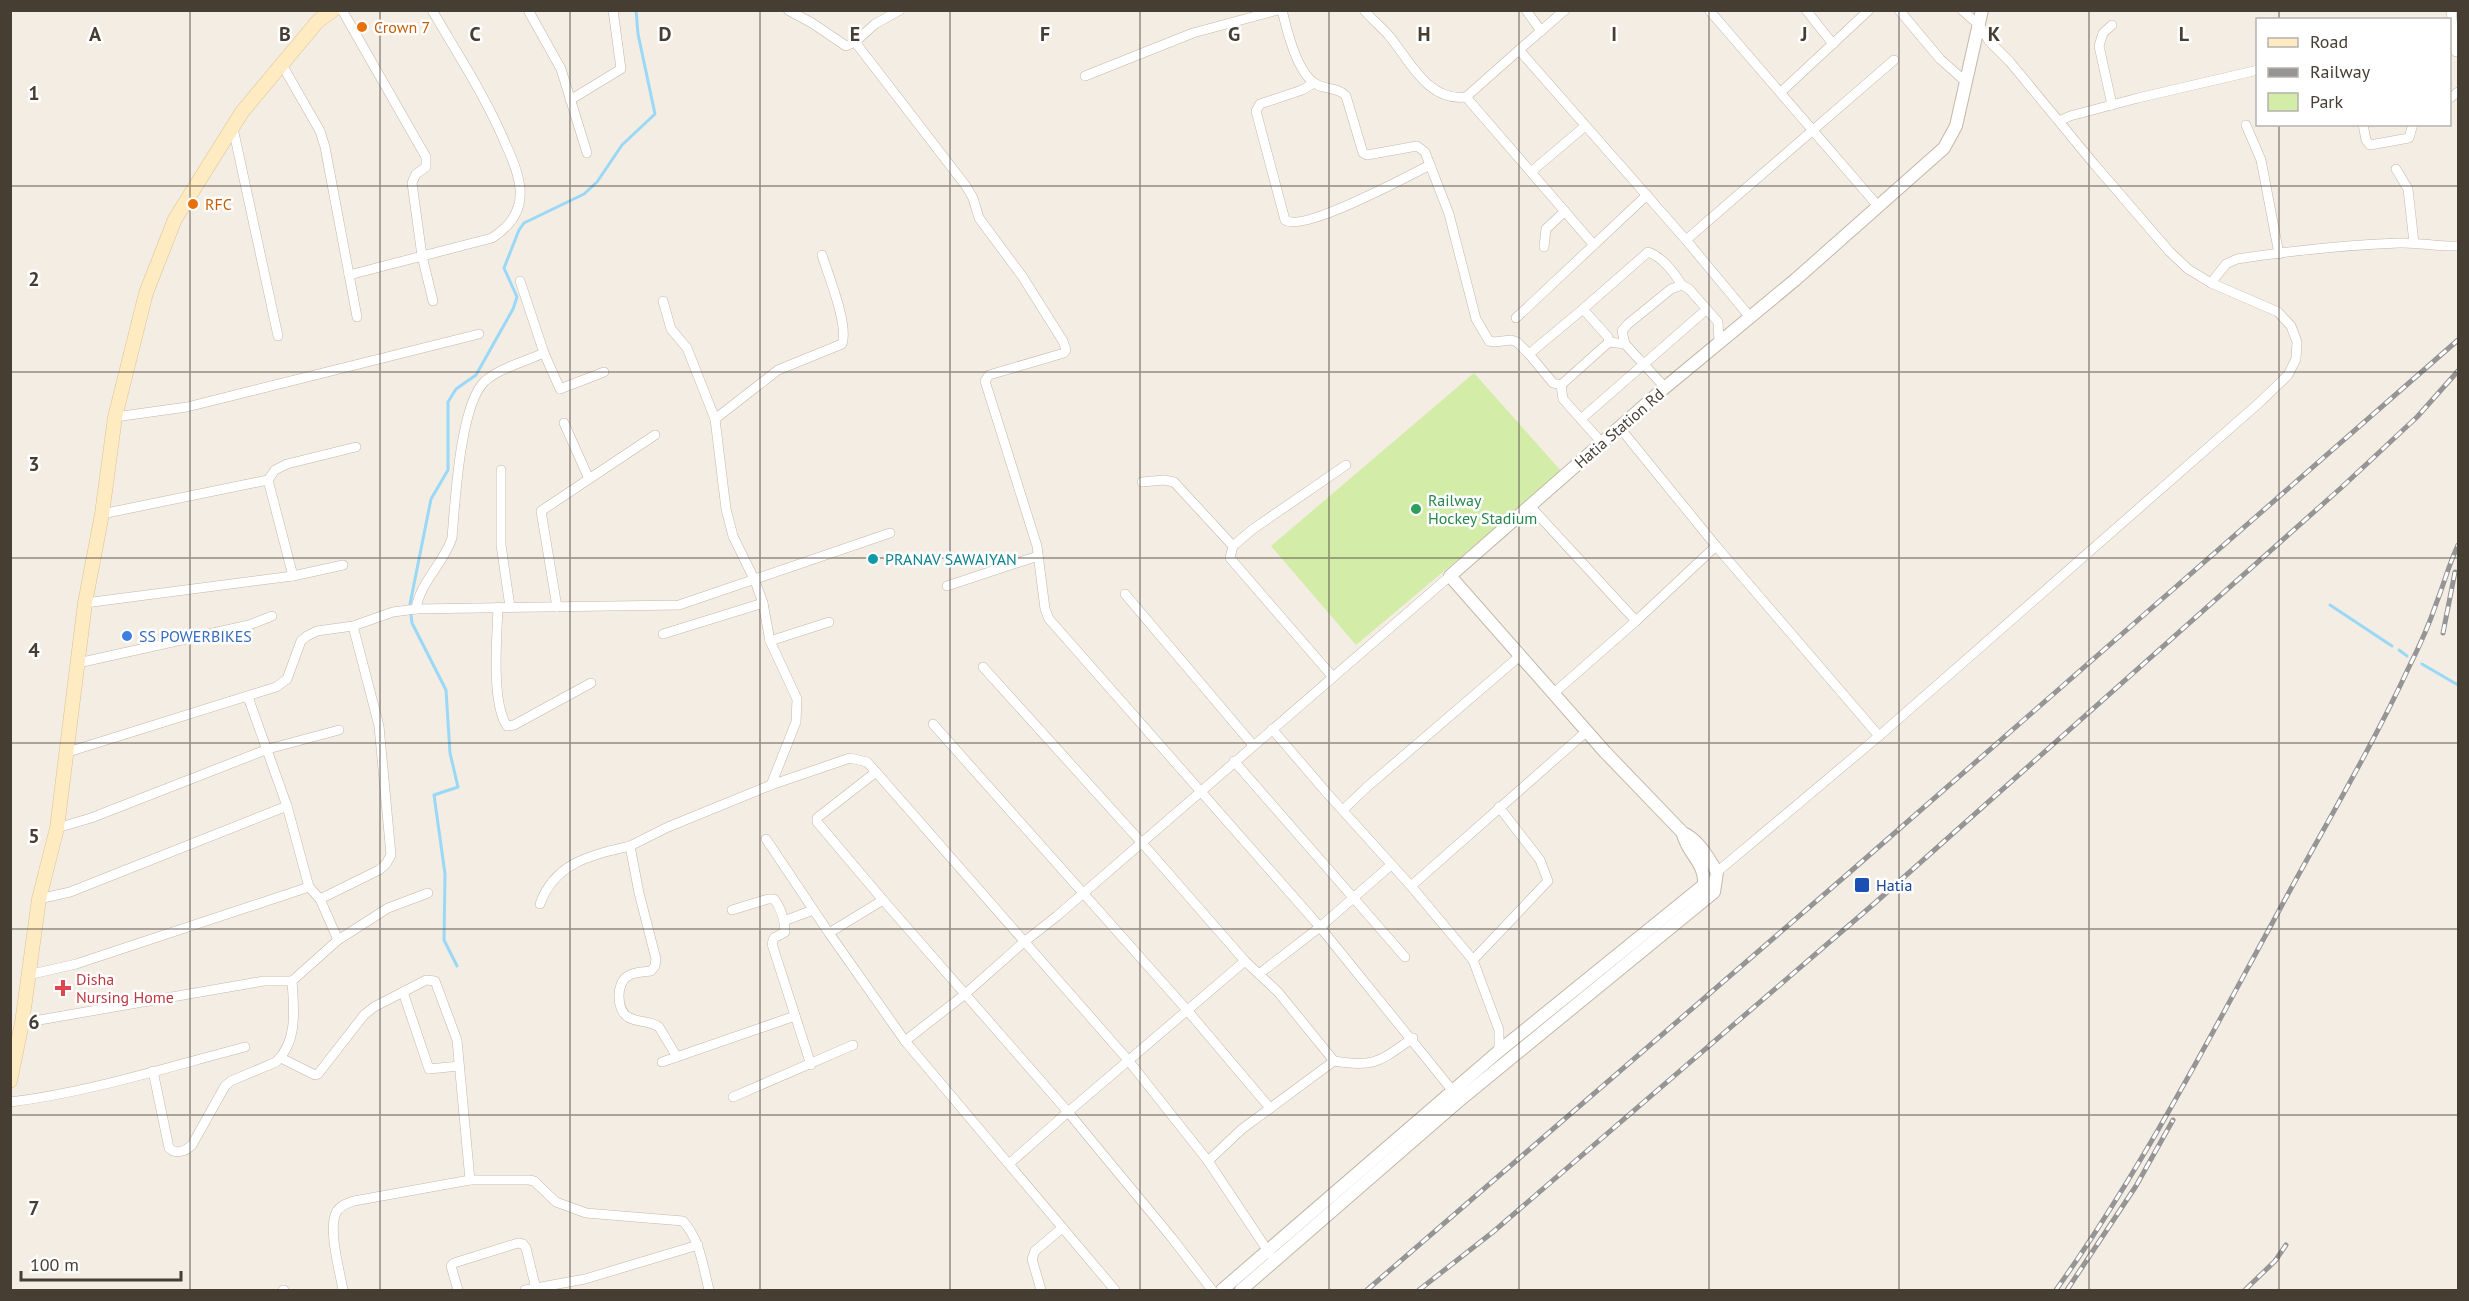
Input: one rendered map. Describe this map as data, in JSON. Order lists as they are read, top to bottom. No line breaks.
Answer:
{"streets":{"street":["Hatia Station Rd"]},"places":{"other":["Crown 7","RFC","Railway Hockey Stadium","PRANAV SAWAIYAN","SS POWERBIKES"],"transit":["Hatia"],"health":["Disha Nursing Home"]},"legend":["Road","Railway","Park"],"scale_bar":"100 m","grid":{"columns":["A","B","C","D","E","F","G","H","I","J","K","L"],"rows":["1","2","3","4","5","6","7"]}}
